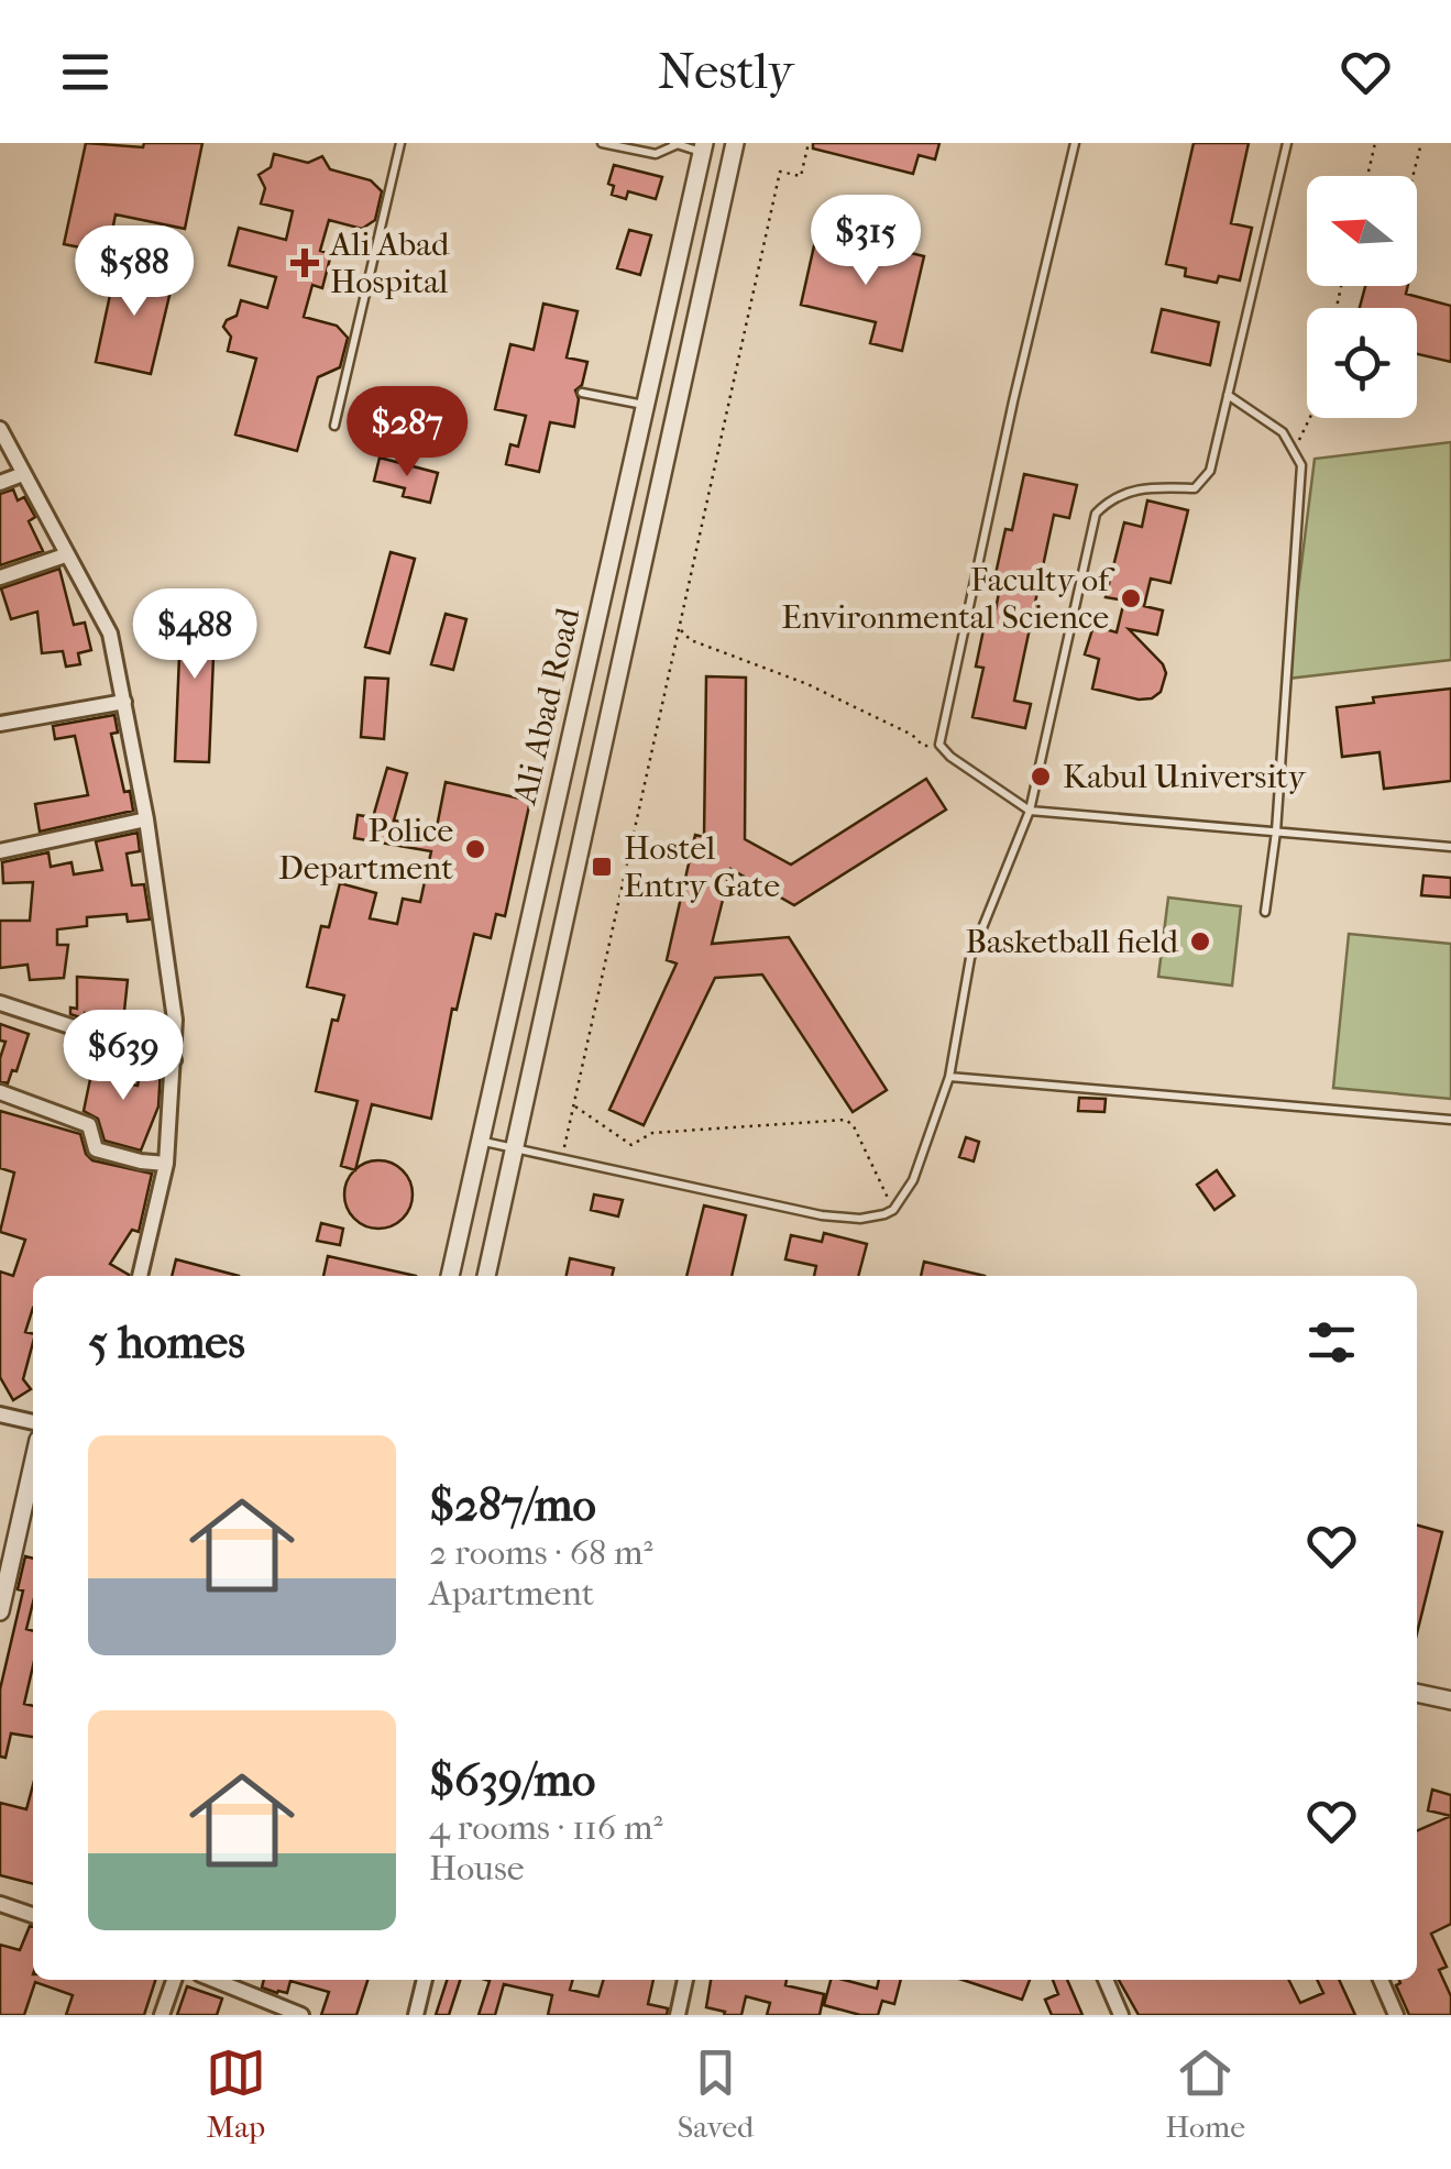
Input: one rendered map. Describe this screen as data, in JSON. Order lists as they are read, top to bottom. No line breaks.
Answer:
{"streets":{"street":["Ali Abad Road"]},"places":{"health":["Ali Abad Hospital"],"other":["Faculty of Environmental Science","Kabul University","Police Department","Basketball field"],"transit":["Hostel Entry Gate"]},"north":"left","page":{"header":"Nestly","price":["$315","$588","$287","$488","$639"],"heading":"5 homes","list":[{"name":"$287/mo","note":"2 rooms · 68 m² · Apartment"},{"name":"$639/mo","note":"4 rooms · 116 m² · House"}],"tabs":["Map","Saved","Home"]}}
